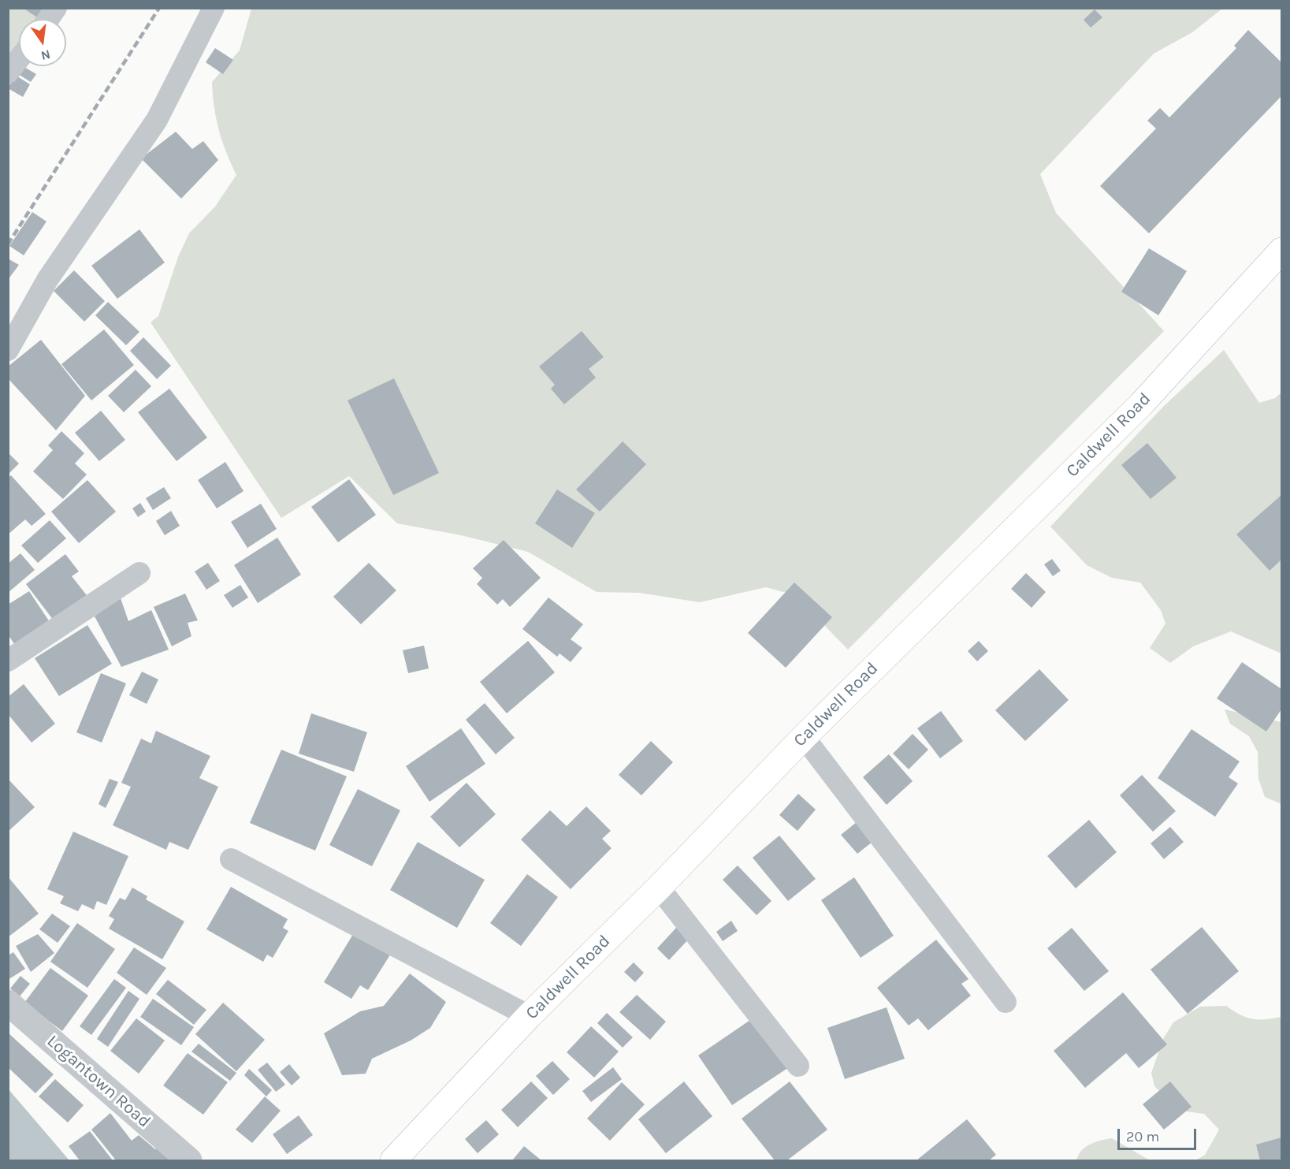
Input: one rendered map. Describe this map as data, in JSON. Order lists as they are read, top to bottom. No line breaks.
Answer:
{"streets":{"main road":["Caldwell Road"],"street":["Logantown Road"]},"scale_bar":"20 m","north":"bottom"}
